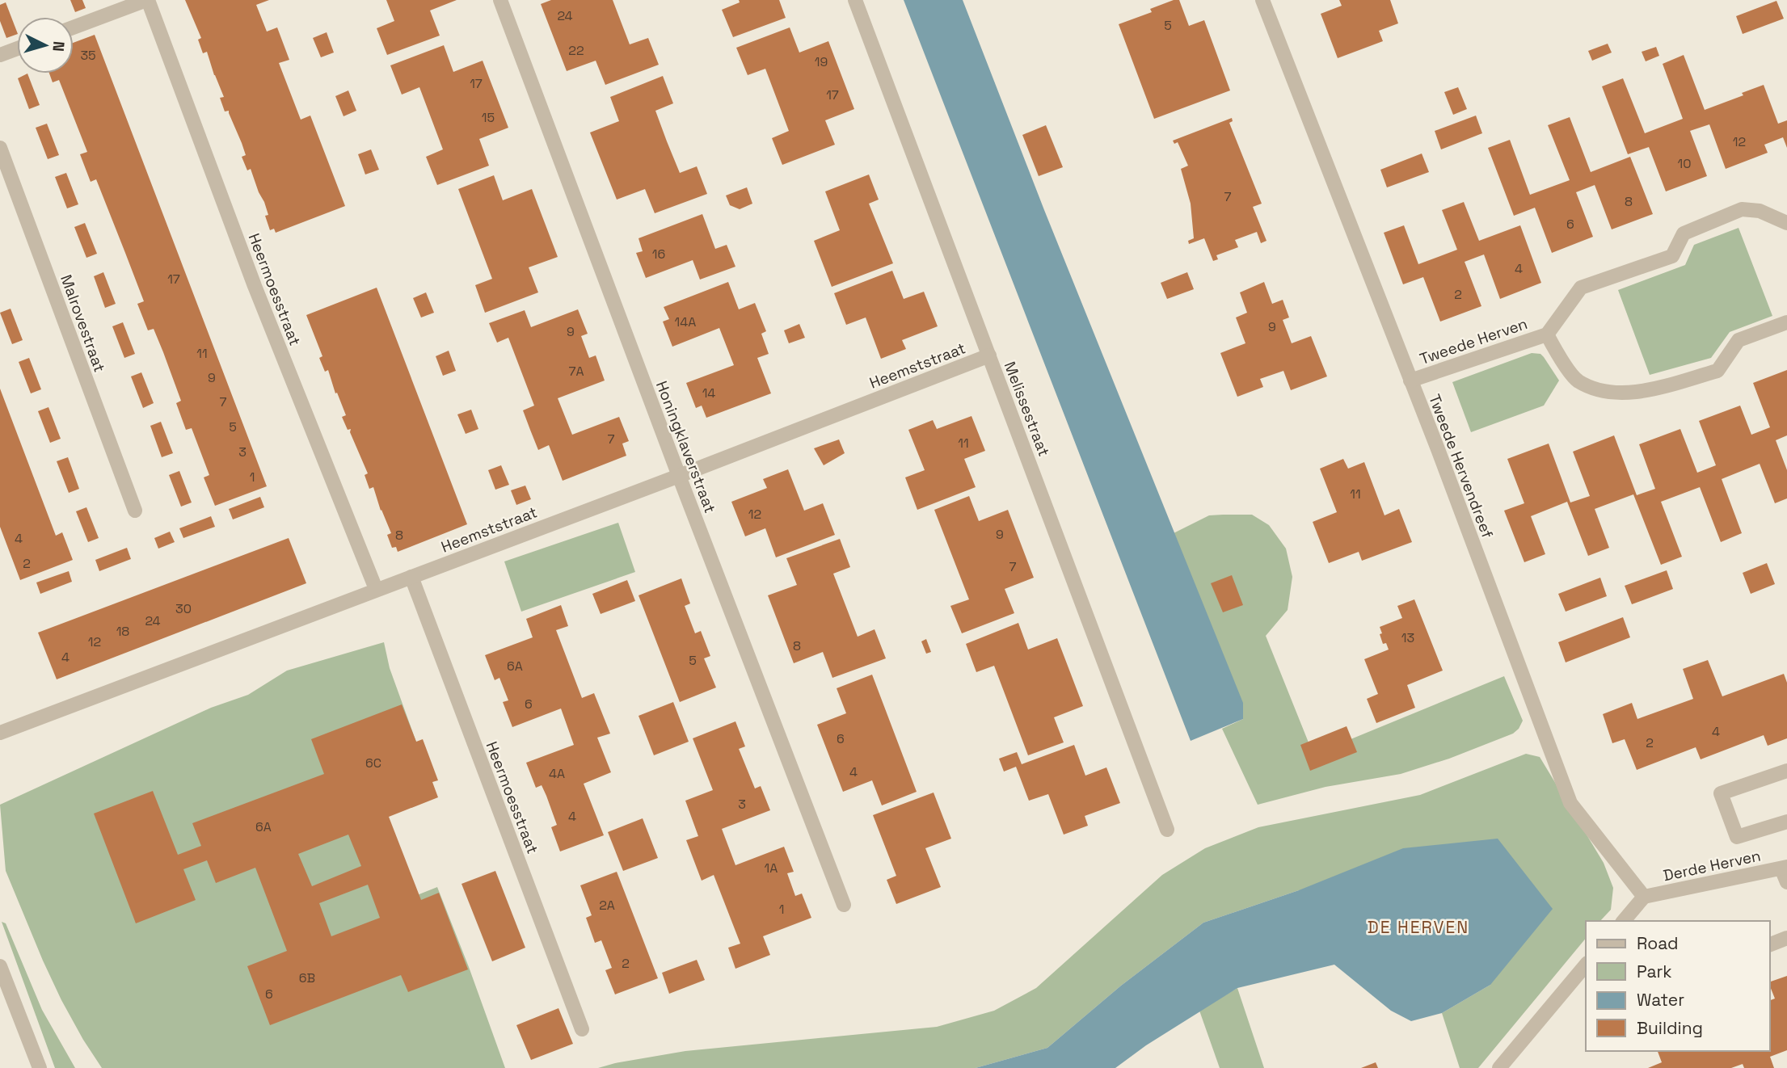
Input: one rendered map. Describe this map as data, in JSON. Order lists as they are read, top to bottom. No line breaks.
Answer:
{"streets":{"street":["Heermoesstraat","Malrovestraat","Tweede Herven","Heemststraat","Melissestraat","Honingklaverstraat","Tweede Hervendreef","Derde Herven"]},"crossings":[["Heermoesstraat","Heemststraat"],["Tweede Herven","Tweede Hervendreef"],["Heemststraat","Melissestraat"],["Heemststraat","Honingklaverstraat"],["Tweede Hervendreef","Derde Herven"]],"districts":["DE HERVEN"],"house_numbers":["24","5","22","35","19","17","17","15","12","10","7","8","6","16","4","17","2","14A","9","9","11","7A","9","14","7","5","7","11","3","1","11","12","9","8","4","2","7","30","24","18","13","12","8","4","5","6A","6","4","6","2","6C","4","4A","3","4","6A","1A","2A","1","2","6B","6"],"legend":["Road","Park","Water","Building"],"north":"right"}
